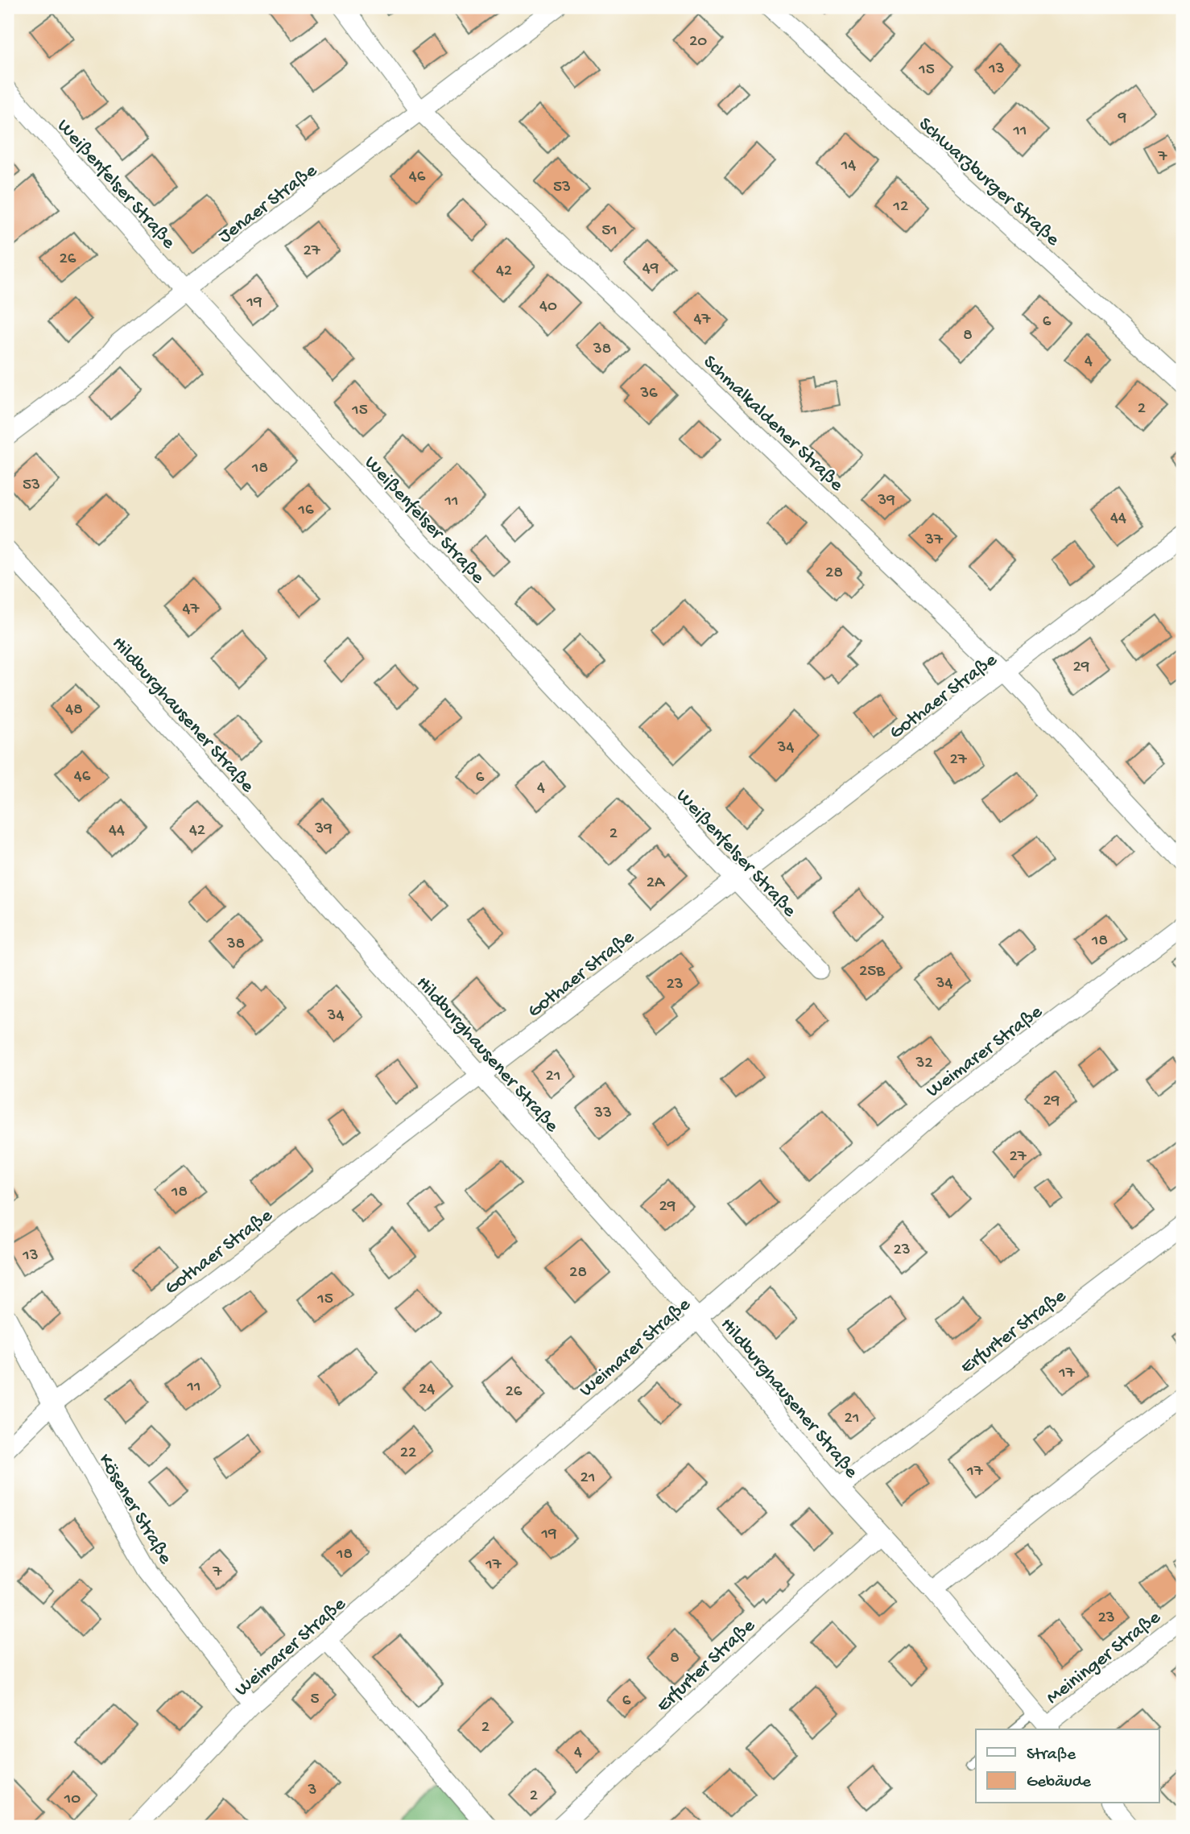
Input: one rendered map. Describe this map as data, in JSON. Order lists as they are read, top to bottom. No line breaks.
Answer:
{"streets":{"street":["Schwarzburger Straße","Weißenfelser Straße","Jenaer Straße","Schmalkaldener Straße","Gothaer Straße","Hildburghausener Straße","Weimarer Straße","Erfurter Straße","Kösener Straße","Meininger Straße"]},"crossings":[["Weißenfelser Straße","Jenaer Straße"],["Weißenfelser Straße","Gothaer Straße"],["Jenaer Straße","Schmalkaldener Straße"],["Schmalkaldener Straße","Gothaer Straße"],["Gothaer Straße","Hildburghausener Straße"],["Gothaer Straße","Kösener Straße"],["Hildburghausener Straße","Weimarer Straße"],["Hildburghausener Straße","Erfurter Straße"],["Hildburghausener Straße","Meininger Straße"],["Weimarer Straße","Kösener Straße"]],"house_numbers":["20","13","15","9","11","7","14","46","53","12","51","27","26","49","42","19","40","47","6","8","38","4","36","2","15","18","53","39","11","16","44","37","28","47","29","48","34","27","46","6","4","39","44","42","2","2A","18","38","25B","34","23","34","32","21","29","33","27","18","29","23","13","28","15","17","11","24","26","21","22","17","21","19","18","17","7","23","8","5","6","2","4","3","2","10"],"legend":["Straße","Gebäude"]}
